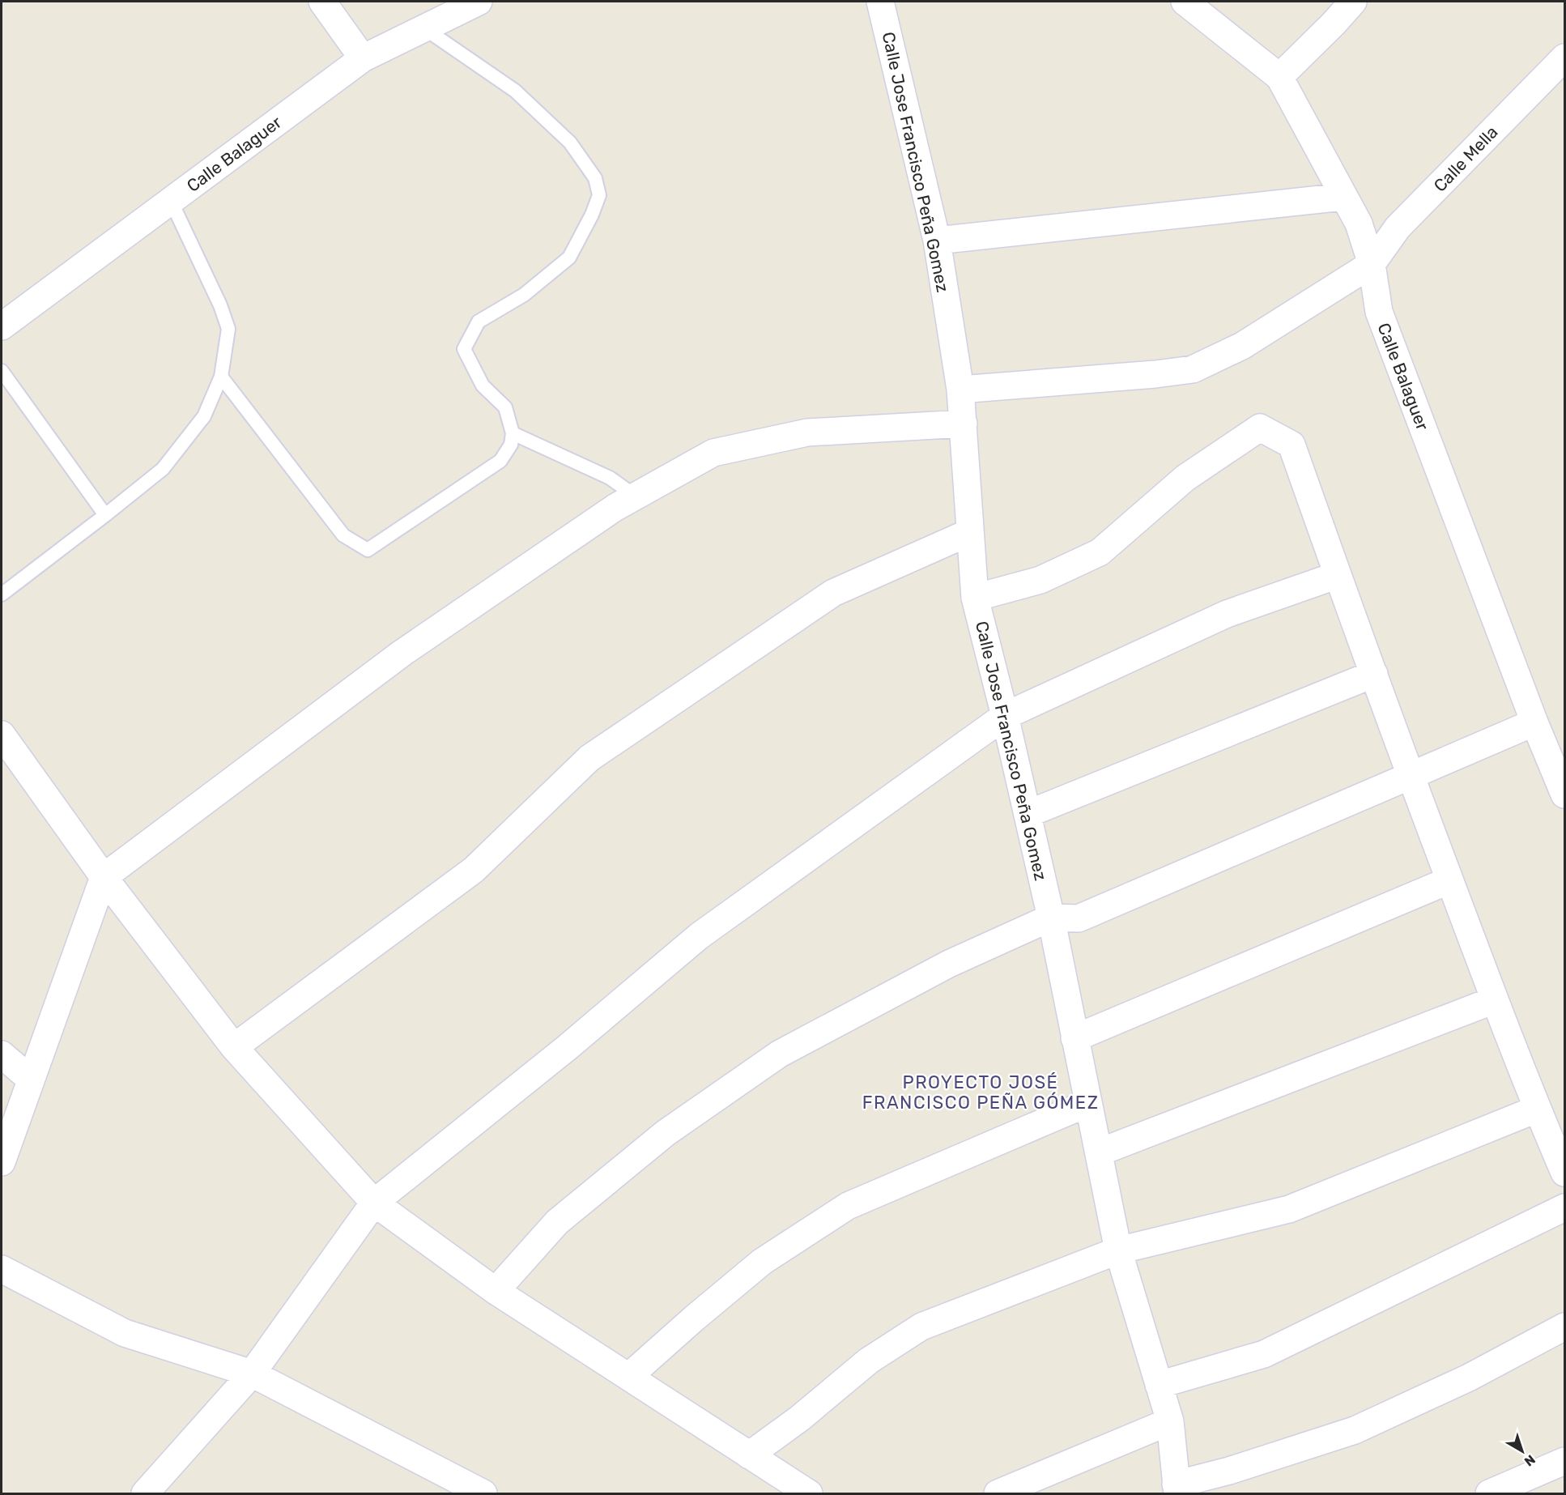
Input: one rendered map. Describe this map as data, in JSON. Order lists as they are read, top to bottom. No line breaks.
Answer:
{"streets":{"street":["Calle Balaguer","Calle Mella","Calle Jose Francisco Peña Gomez"]},"crossings":[["Calle Balaguer","Calle Mella"]],"districts":["PROYECTO JOSÉ FRANCISCO PEÑA GÓMEZ"],"north":"bottom right"}
